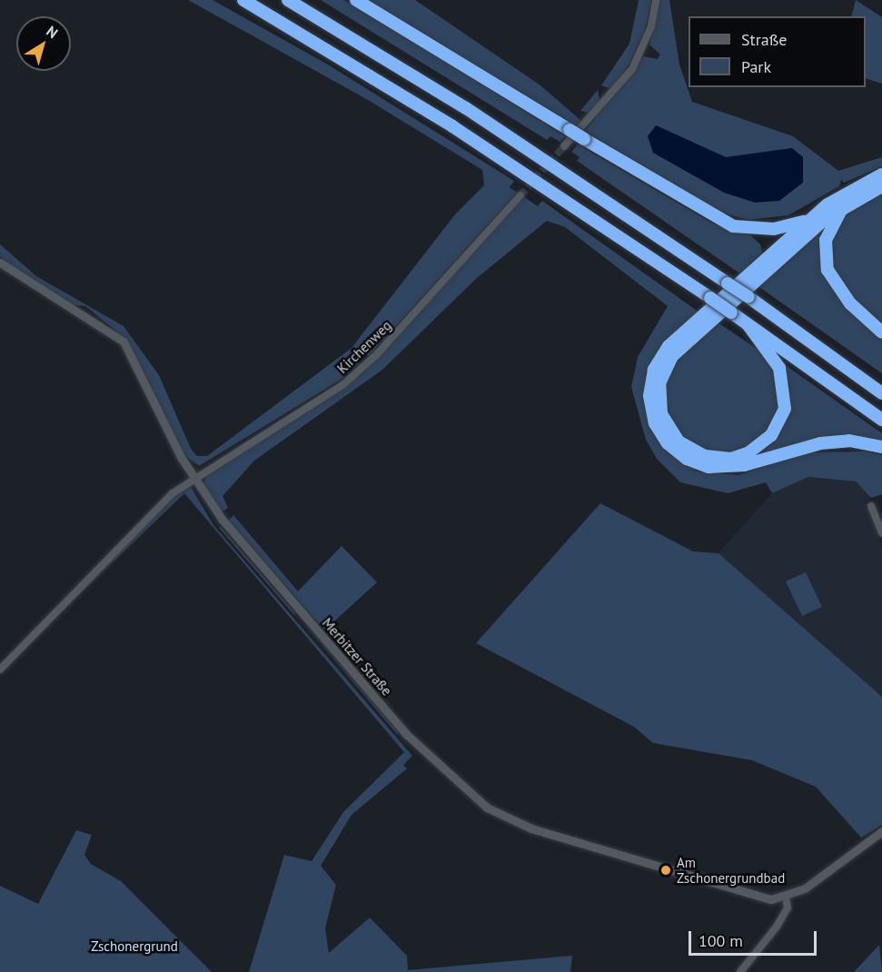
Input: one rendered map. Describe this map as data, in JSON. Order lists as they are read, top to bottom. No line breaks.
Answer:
{"streets":{"street":["Kirchenweg","Merbitzer Straße"]},"crossings":[["Kirchenweg","Merbitzer Straße"]],"parks":["Zschonergrund"],"places":["Am Zschonergrundbad"],"legend":["Straße","Park"],"scale_bar":"100 m","north":"top right"}
